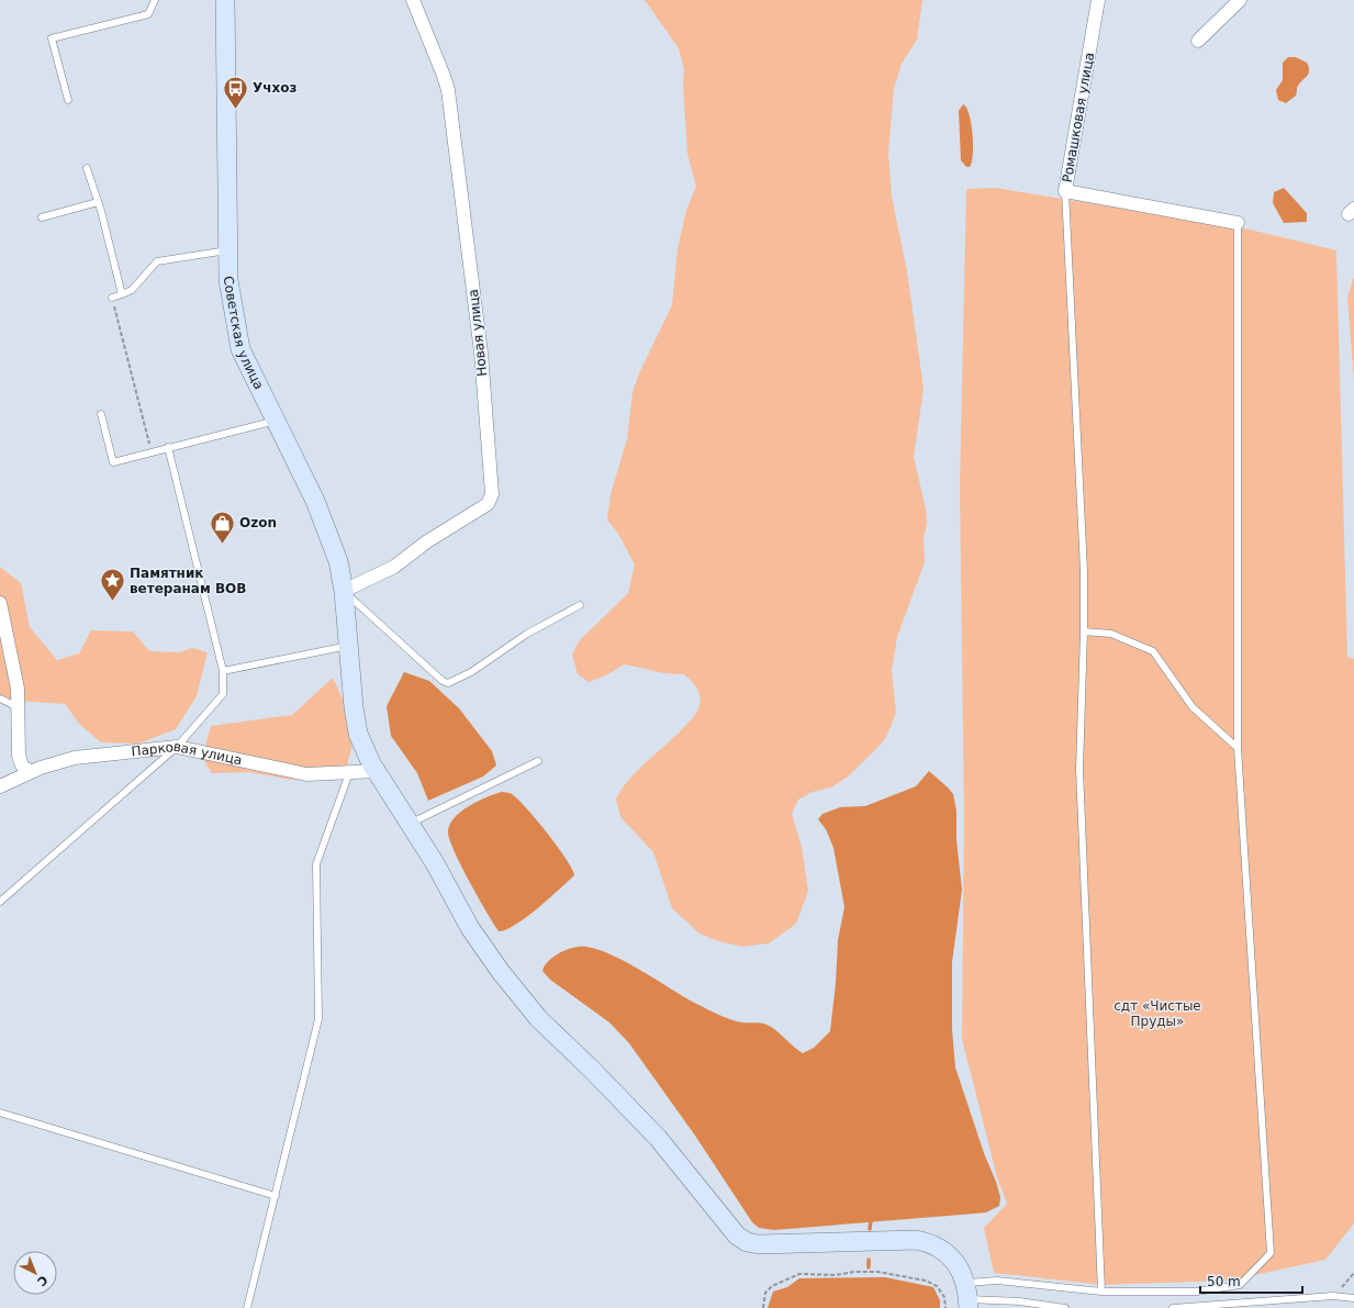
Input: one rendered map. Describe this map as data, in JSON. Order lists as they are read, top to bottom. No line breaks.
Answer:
{"streets":{"main road":["Советская улица"],"street":["Ромашковая улица","Новая улица","Парковая улица"]},"crossings":[["Советская улица","Новая улица"],["Советская улица","Парковая улица"]],"parks":["сдт «Чистые Пруды»"],"places":{"bus stop":["Учхоз"],"shop":["Ozon"],"place":["Памятник ветеранам ВОВ"]},"scale_bar":"50 m","north":"bottom right"}
